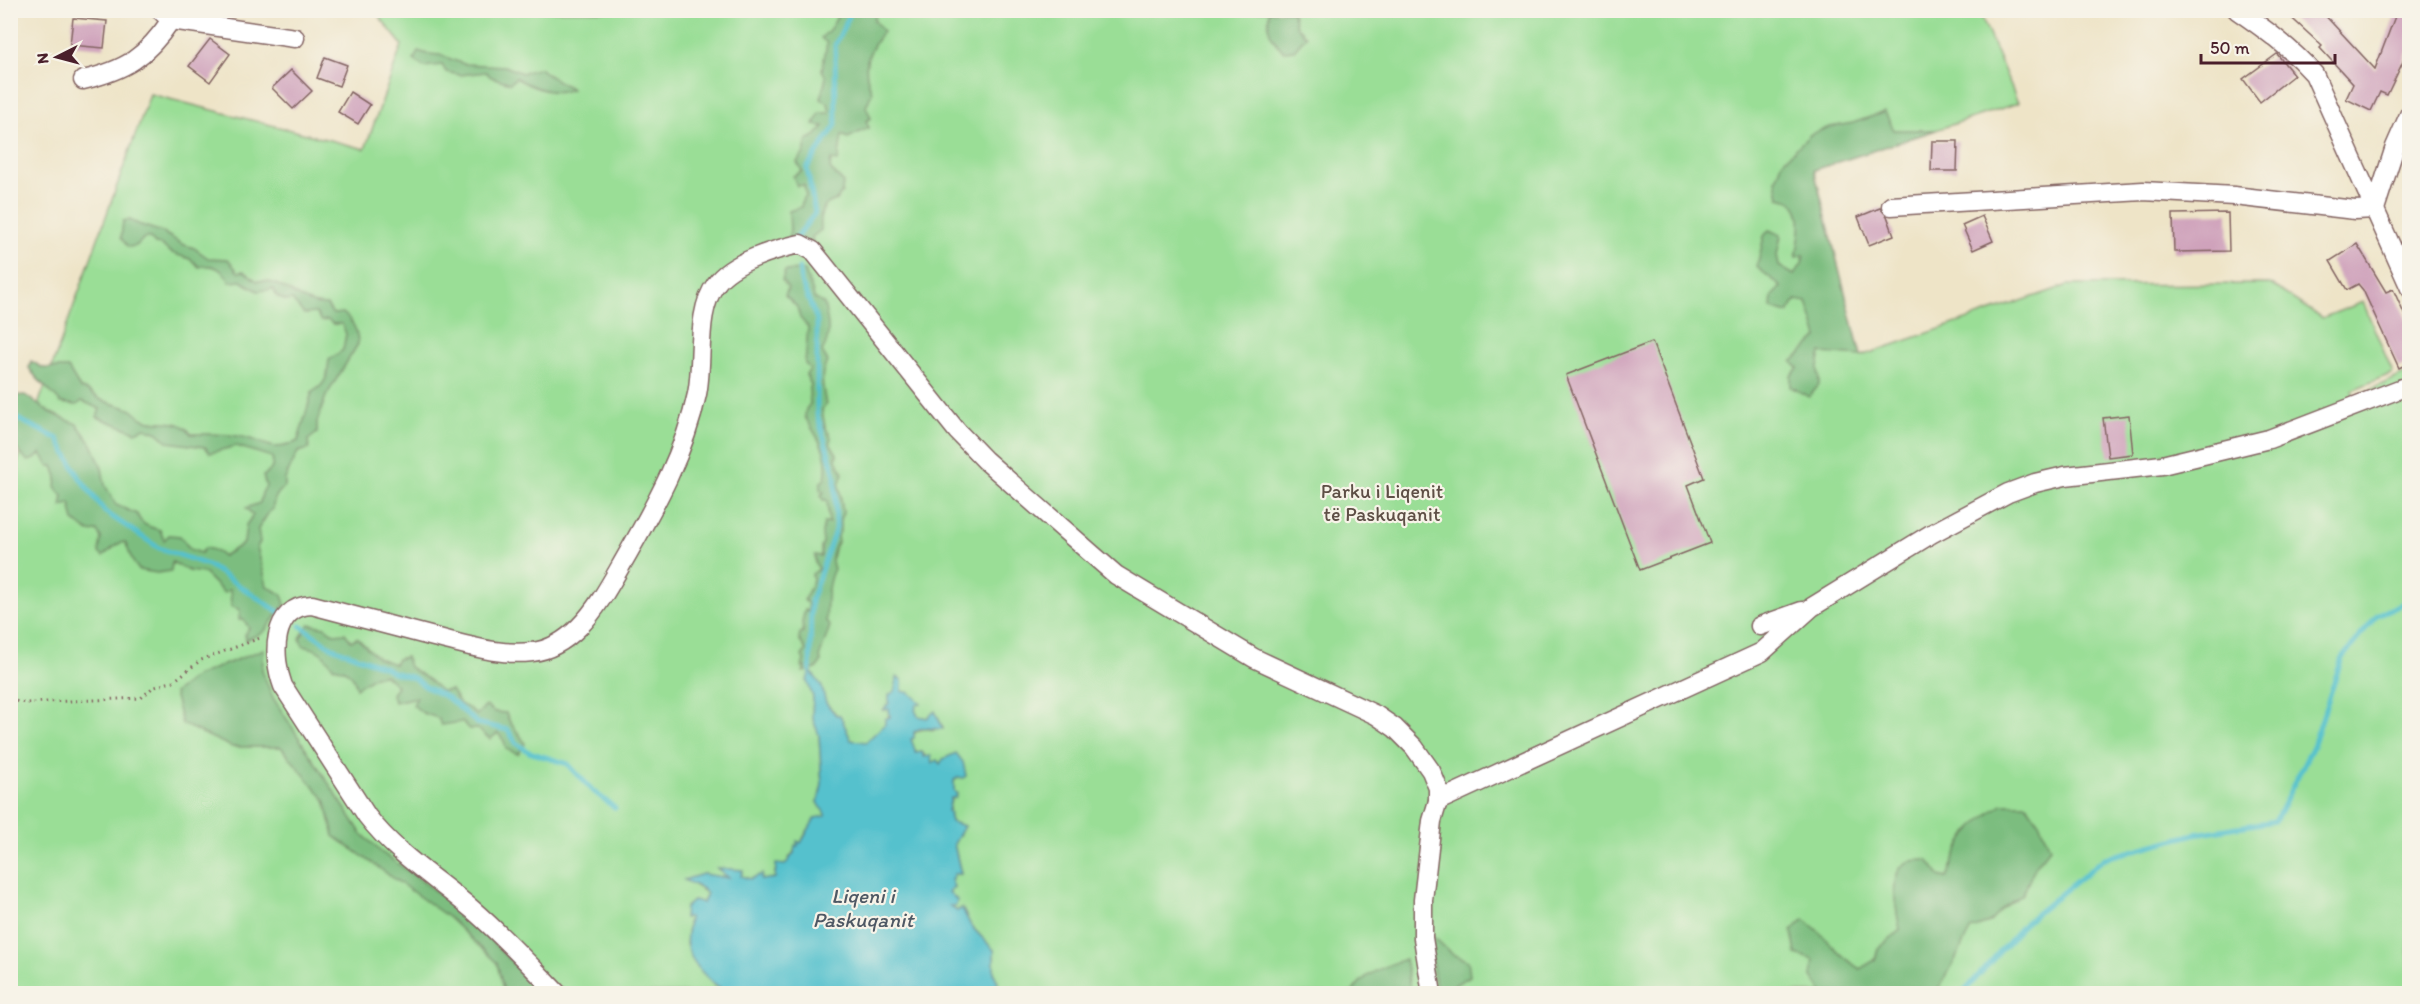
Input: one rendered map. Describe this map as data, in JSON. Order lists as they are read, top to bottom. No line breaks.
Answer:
{"water":["Liqeni i Paskuqanit"],"parks":["Parku i Liqenit të Paskuqanit"],"scale_bar":"50 m","north":"left"}
